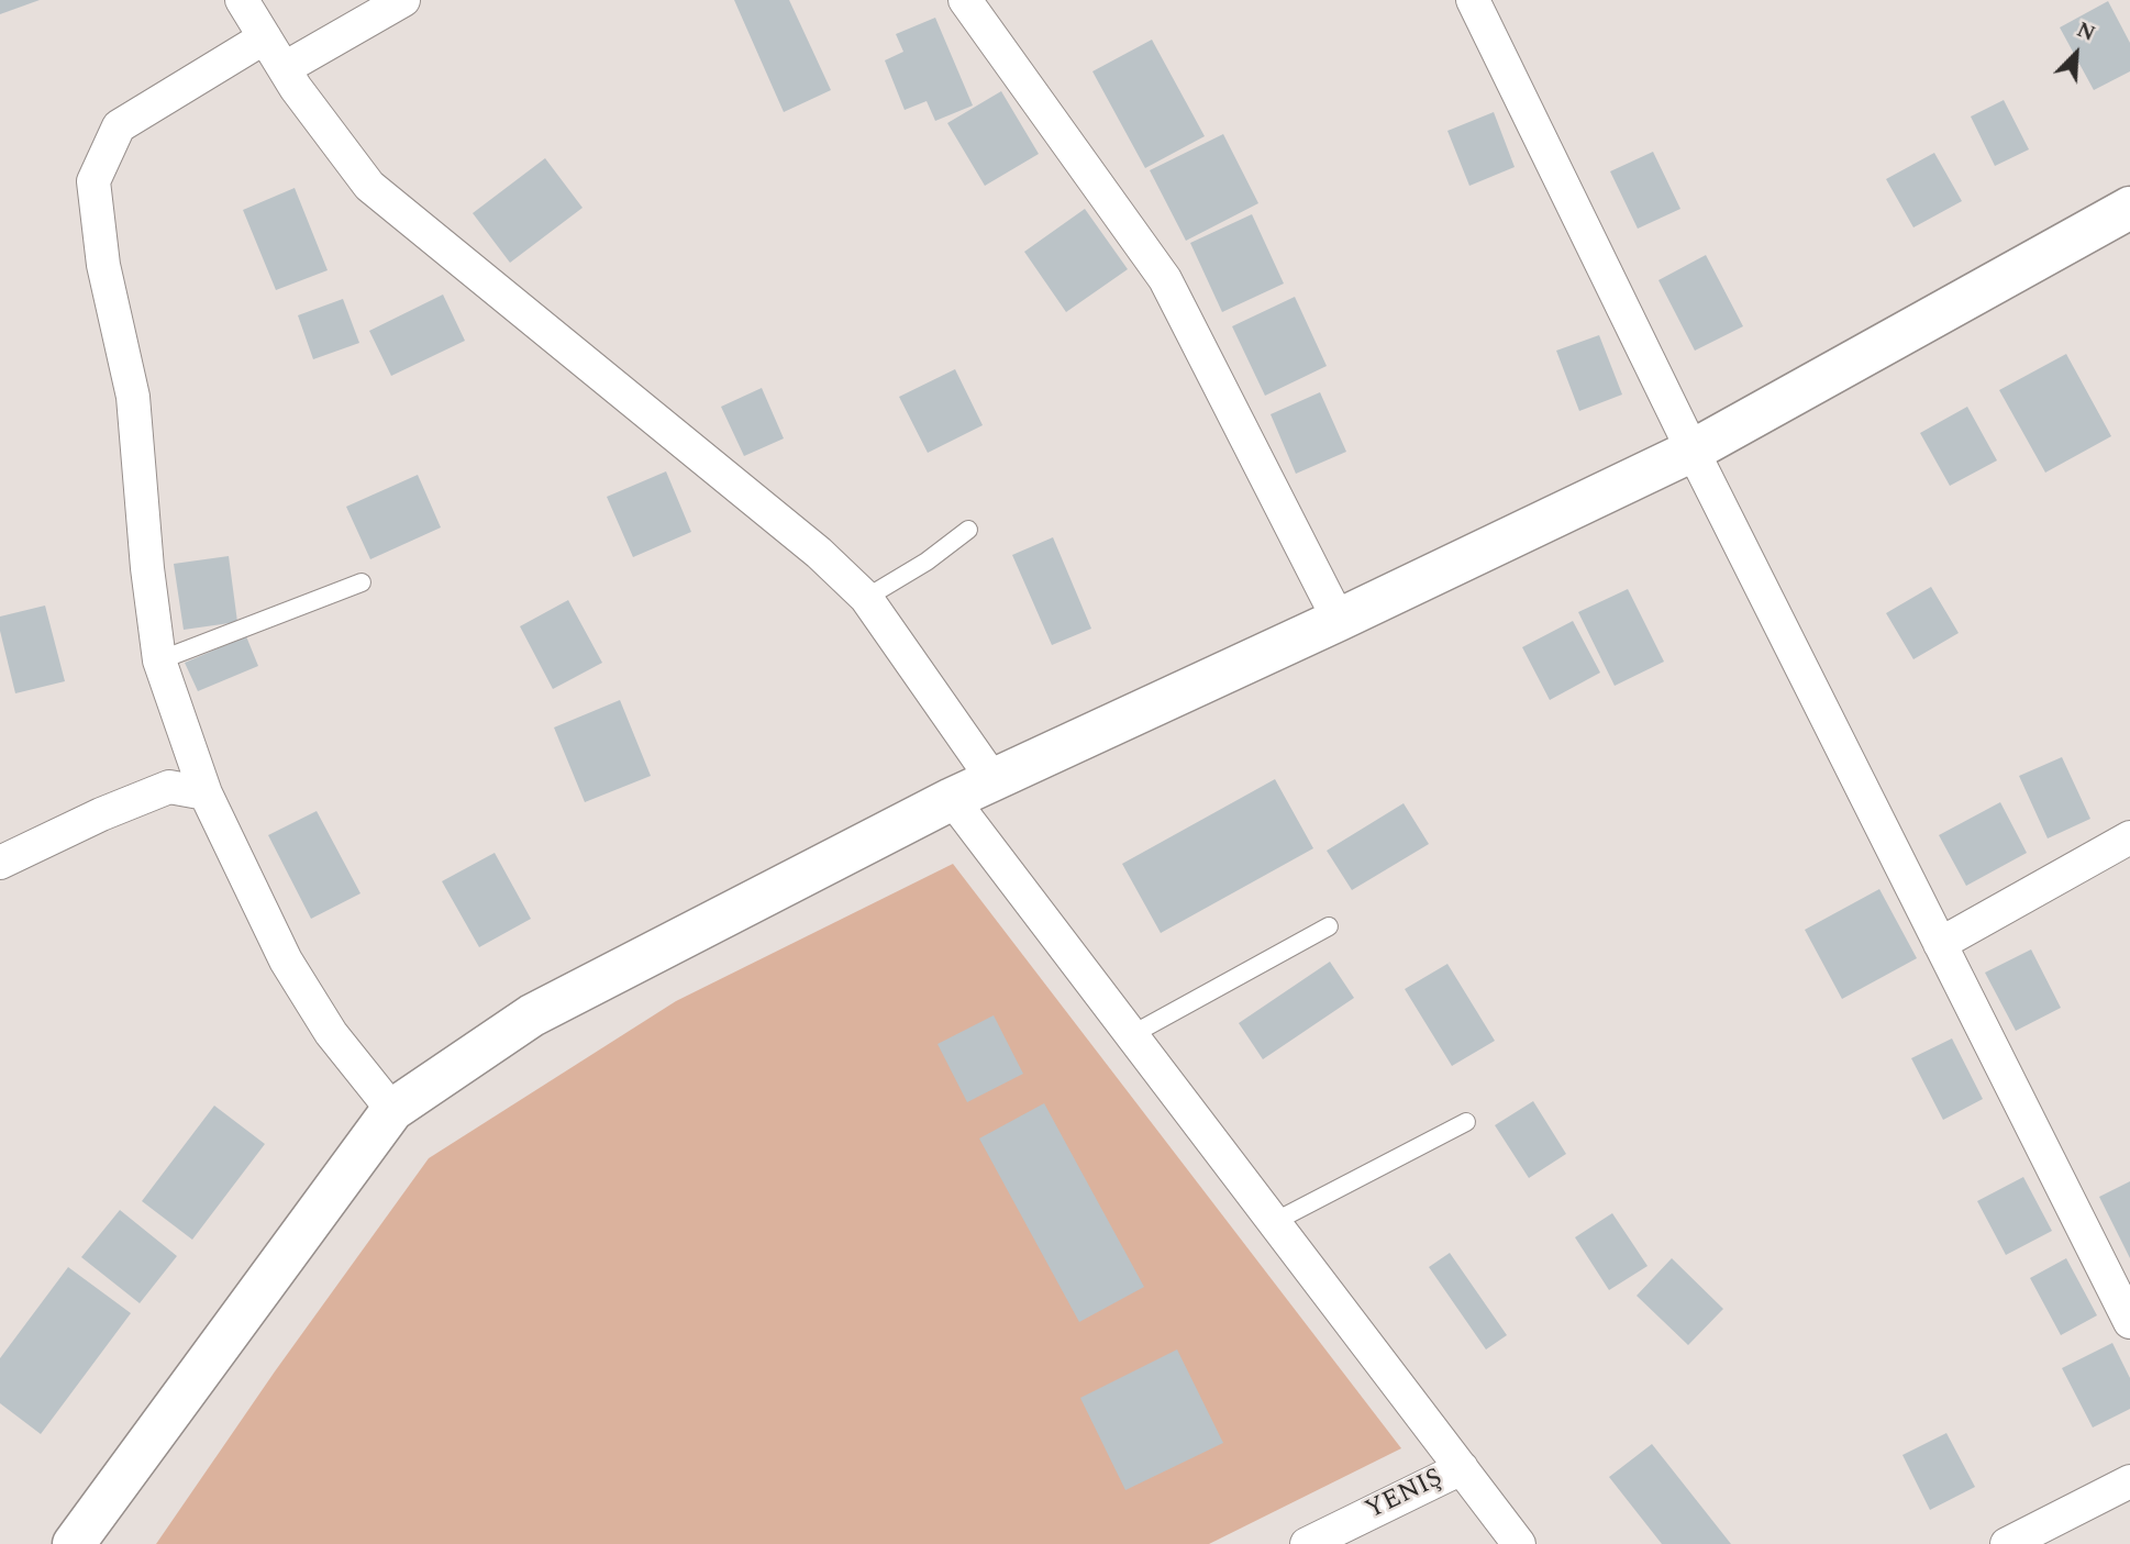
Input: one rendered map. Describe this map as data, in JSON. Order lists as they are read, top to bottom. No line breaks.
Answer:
{"streets":{"street":["YENIŞ"]},"north":"top right"}
